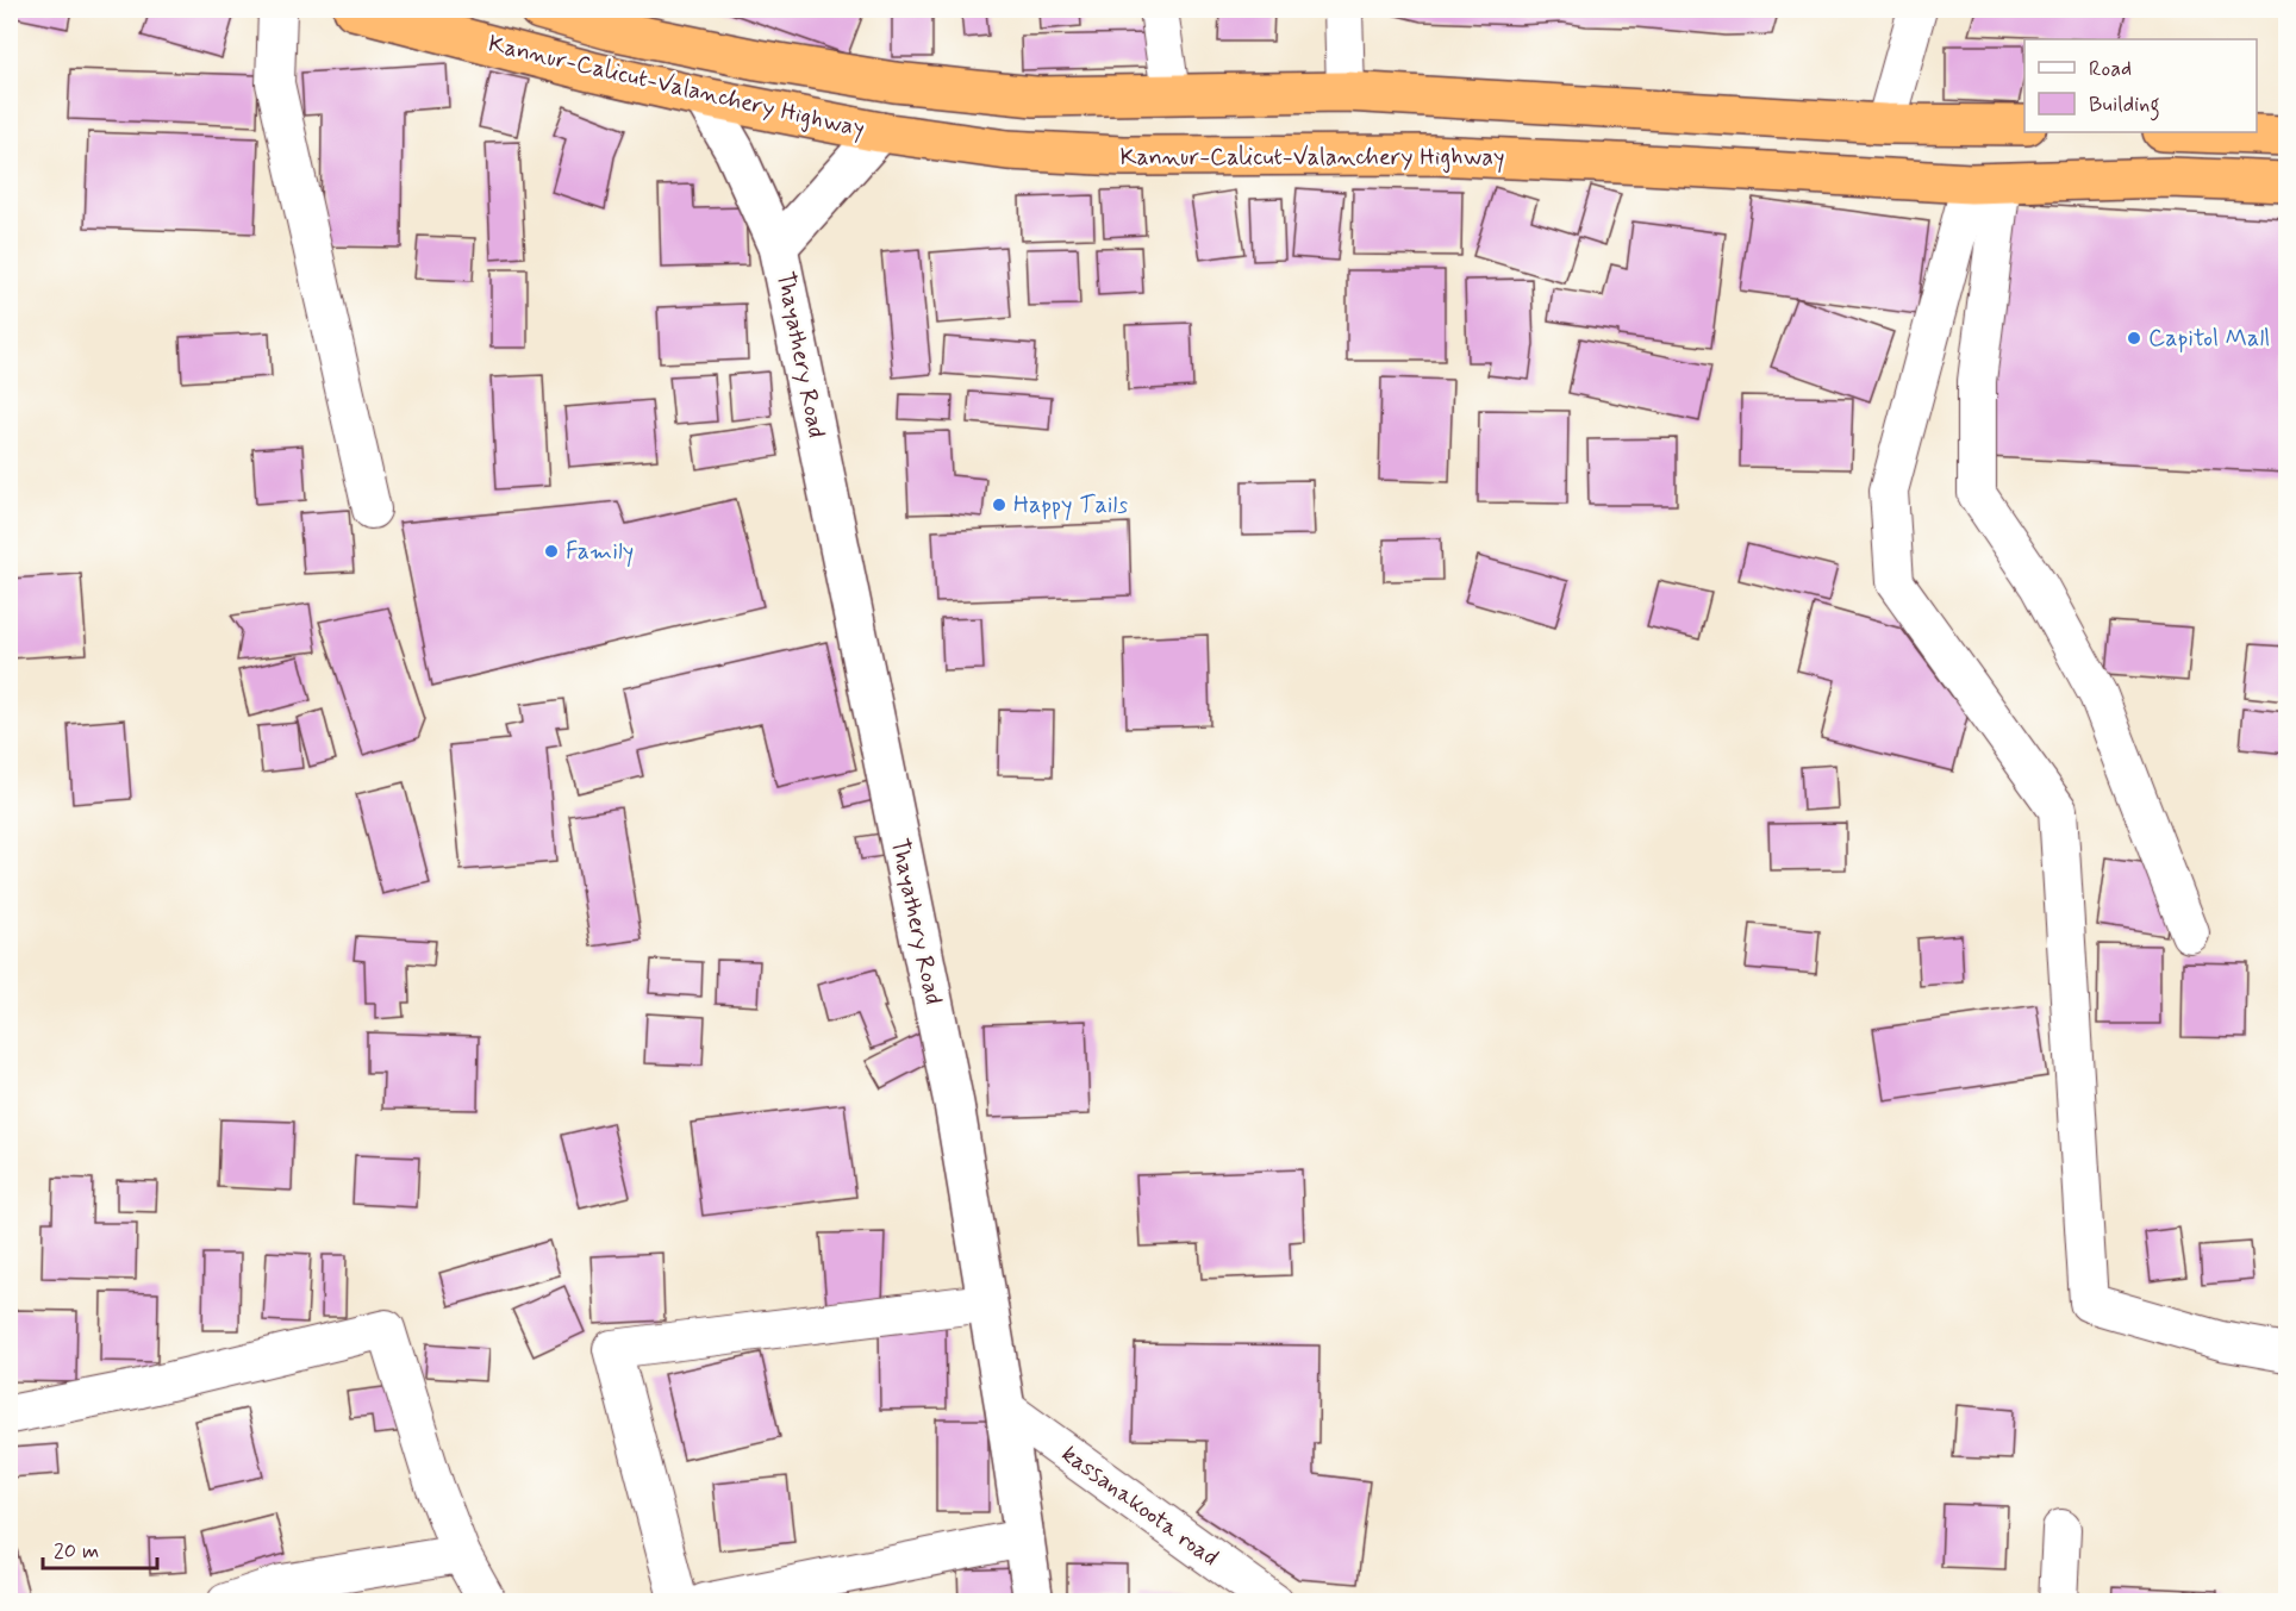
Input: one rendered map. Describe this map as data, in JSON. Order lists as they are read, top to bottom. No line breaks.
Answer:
{"streets":{"highway":["Kannur-Calicut-Valanchery Highway"],"street":["Thayathery Road","kassanakoota road"]},"crossings":[["Kannur-Calicut-Valanchery Highway","Thayathery Road"],["Thayathery Road","kassanakoota road"]],"places":["Capitol Mall","Happy Tails","Family"],"legend":["Road","Building"],"scale_bar":"20 m"}
